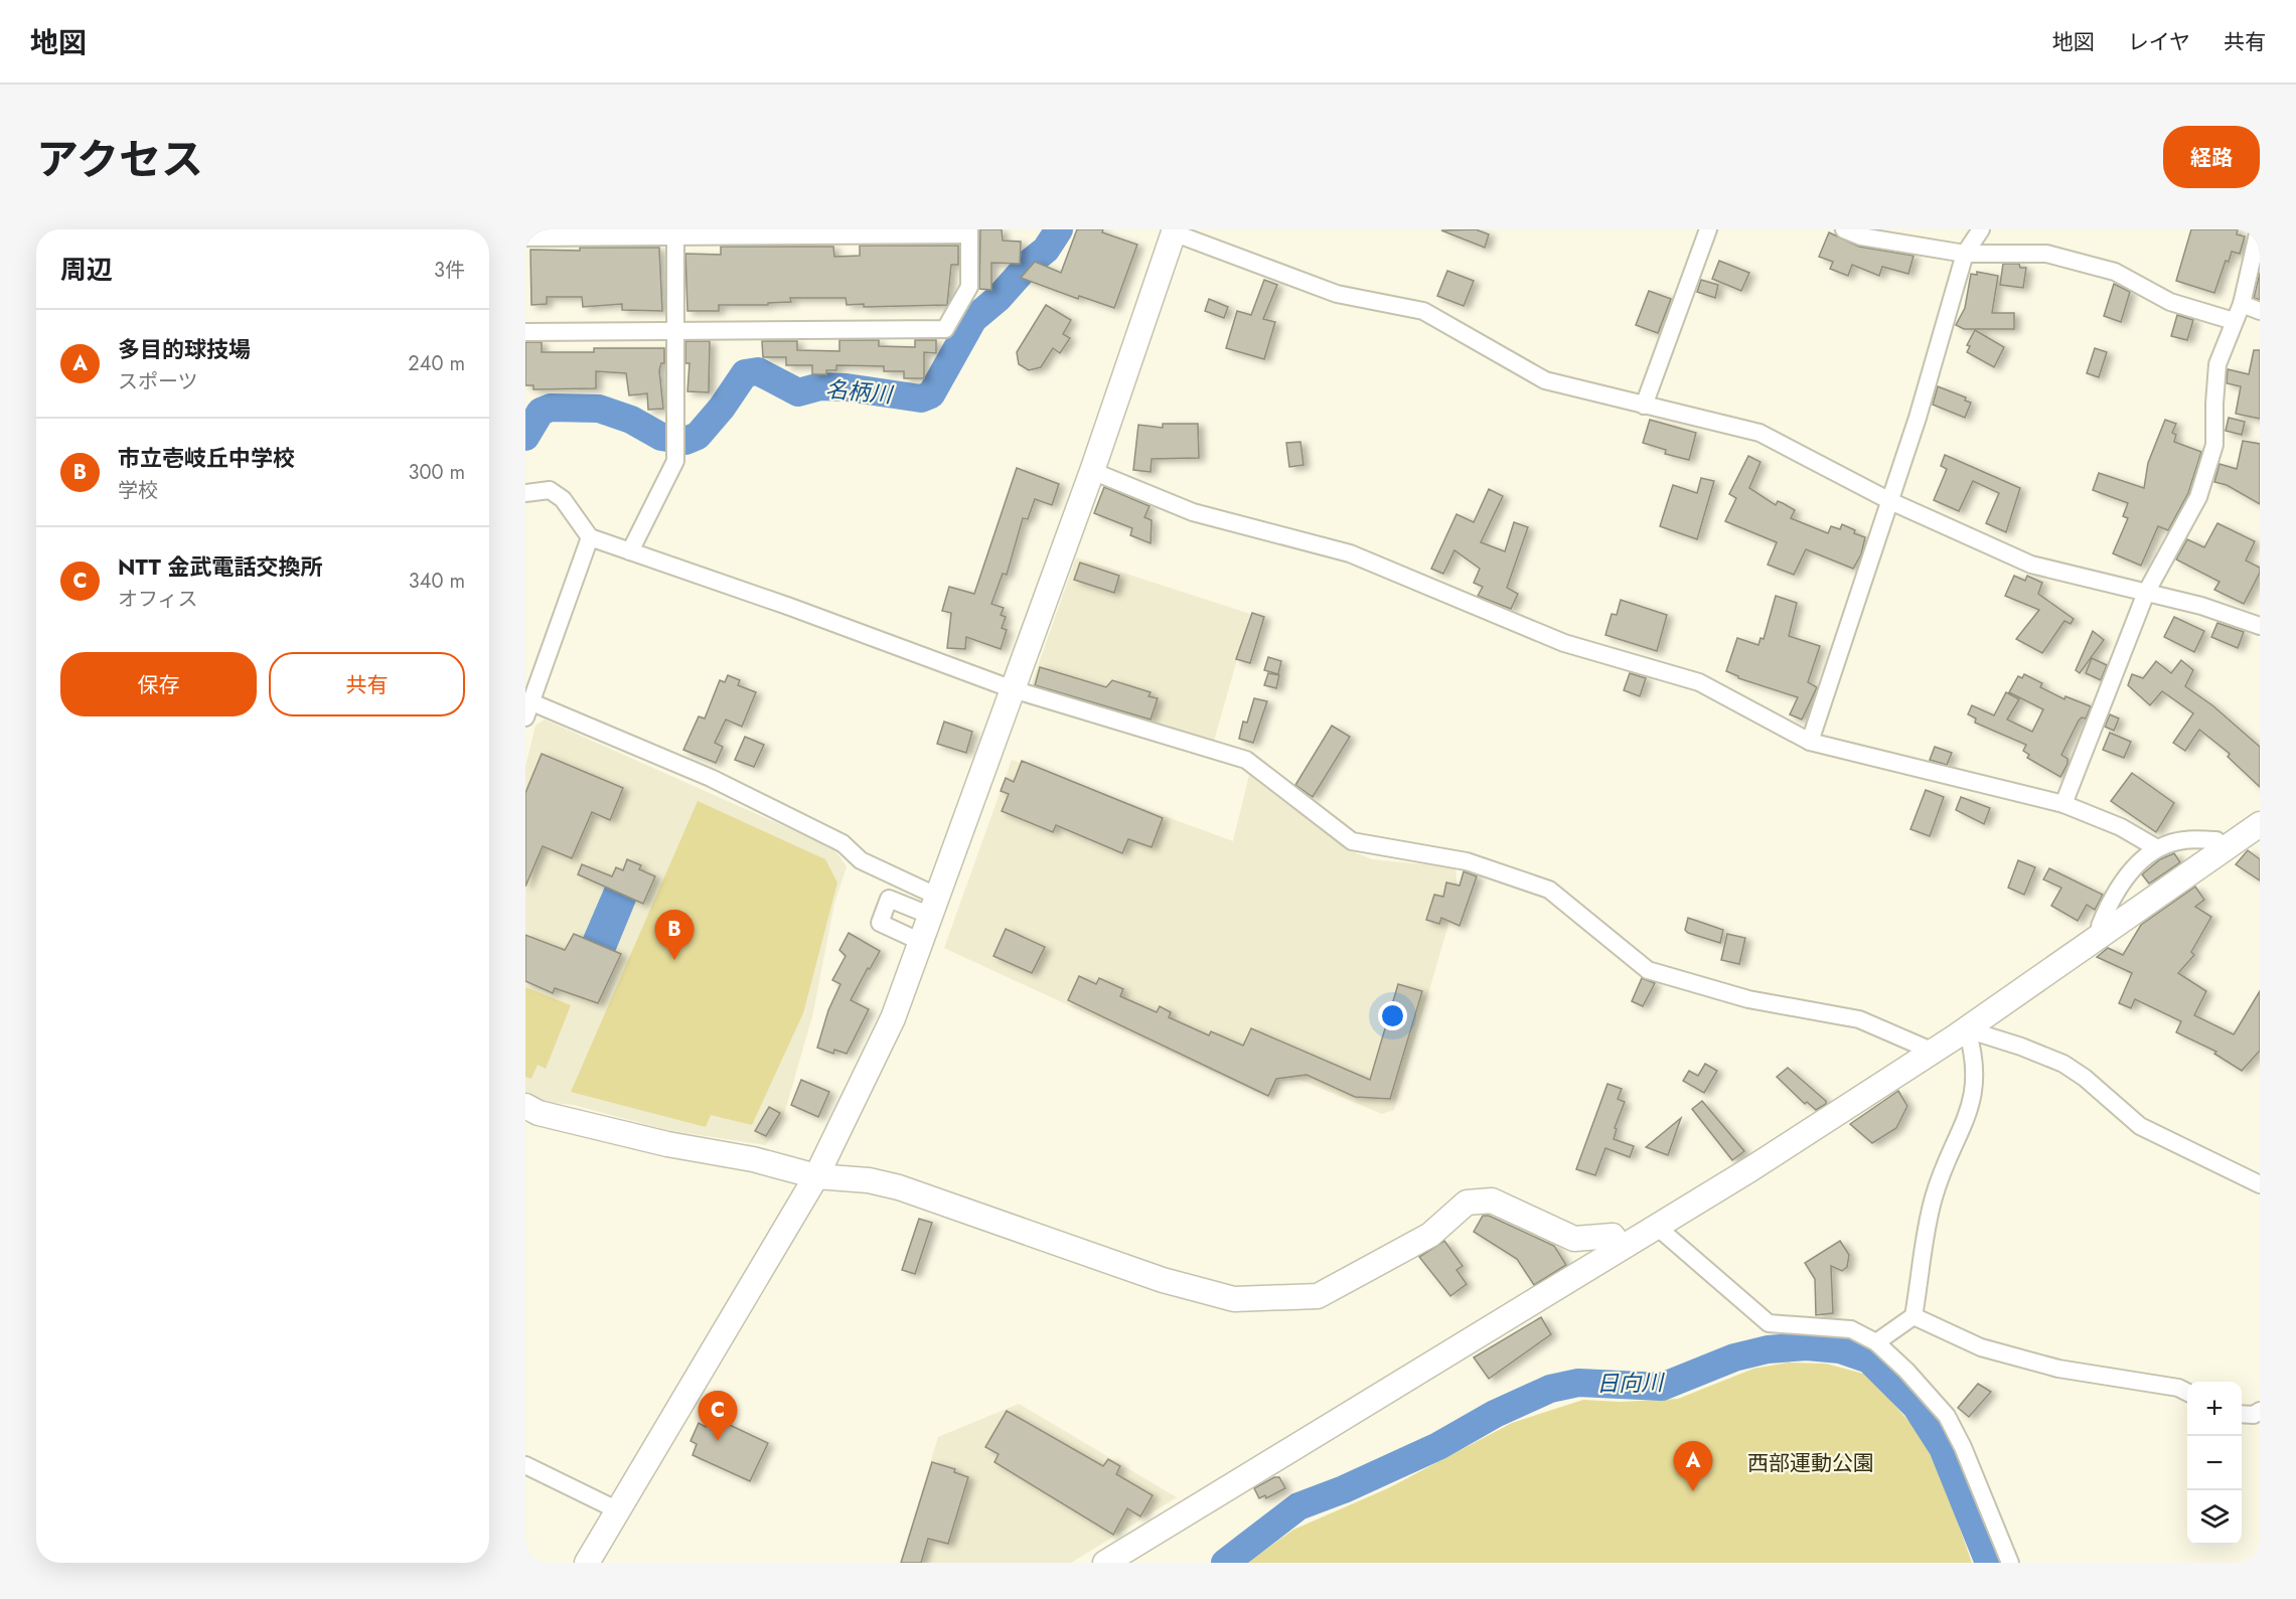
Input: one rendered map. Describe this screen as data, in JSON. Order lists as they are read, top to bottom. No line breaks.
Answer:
{"water":["名柄川","日向川"],"parks":["西部運動公園"],"page":{"header":"地図","nav":["地図","レイヤ","共有"],"title":"アクセス","buttons":["経路",["保存","共有"]],"heading":["周辺","3件"],"list":[{"mark":"A","name":"多目的球技場","note":"スポーツ","value":"240 m"},{"mark":"B","name":"市立壱岐丘中学校","note":"学校","value":"300 m"},{"mark":"C","name":"NTT 金武電話交換所","note":"オフィス","value":"340 m"}],"pins":["B","C","A"],"map_buttons":["+","−"]}}
